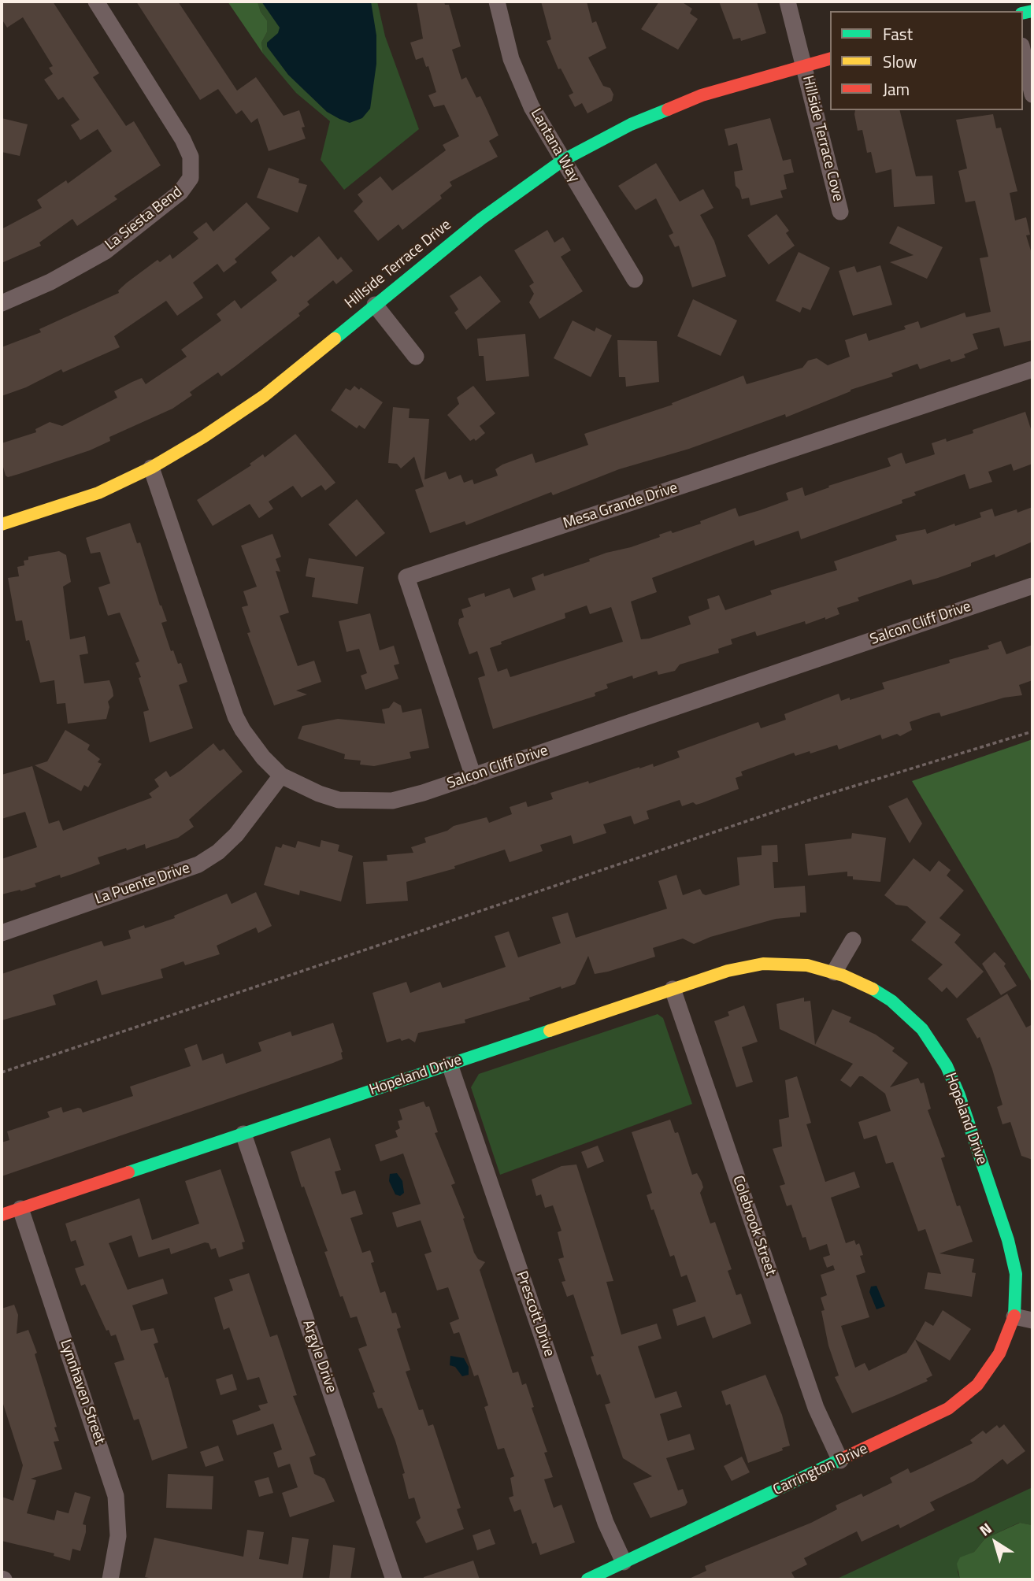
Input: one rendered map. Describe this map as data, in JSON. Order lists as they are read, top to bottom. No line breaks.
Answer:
{"streets":{"street":["Hillside Terrace Cove","Lantana Way","La Siesta Bend","Hillside Terrace Drive","Mesa Grande Drive","Salcon Cliff Drive","La Puente Drive","Hopeland Drive","Colebrook Street","Prescott Drive","Argyle Drive","Lynnhaven Street","Carrington Drive"]},"crossings":[["Hillside Terrace Cove","Hillside Terrace Drive"],["Lantana Way","Hillside Terrace Drive"],["Hillside Terrace Drive","Salcon Cliff Drive"],["Mesa Grande Drive","Salcon Cliff Drive"],["Salcon Cliff Drive","La Puente Drive"],["Hopeland Drive","Colebrook Street"],["Hopeland Drive","Prescott Drive"],["Hopeland Drive","Argyle Drive"],["Hopeland Drive","Lynnhaven Street"],["Hopeland Drive","Carrington Drive"],["Colebrook Street","Carrington Drive"],["Prescott Drive","Carrington Drive"]],"legend":["Fast","Slow","Jam"],"north":"top left"}
